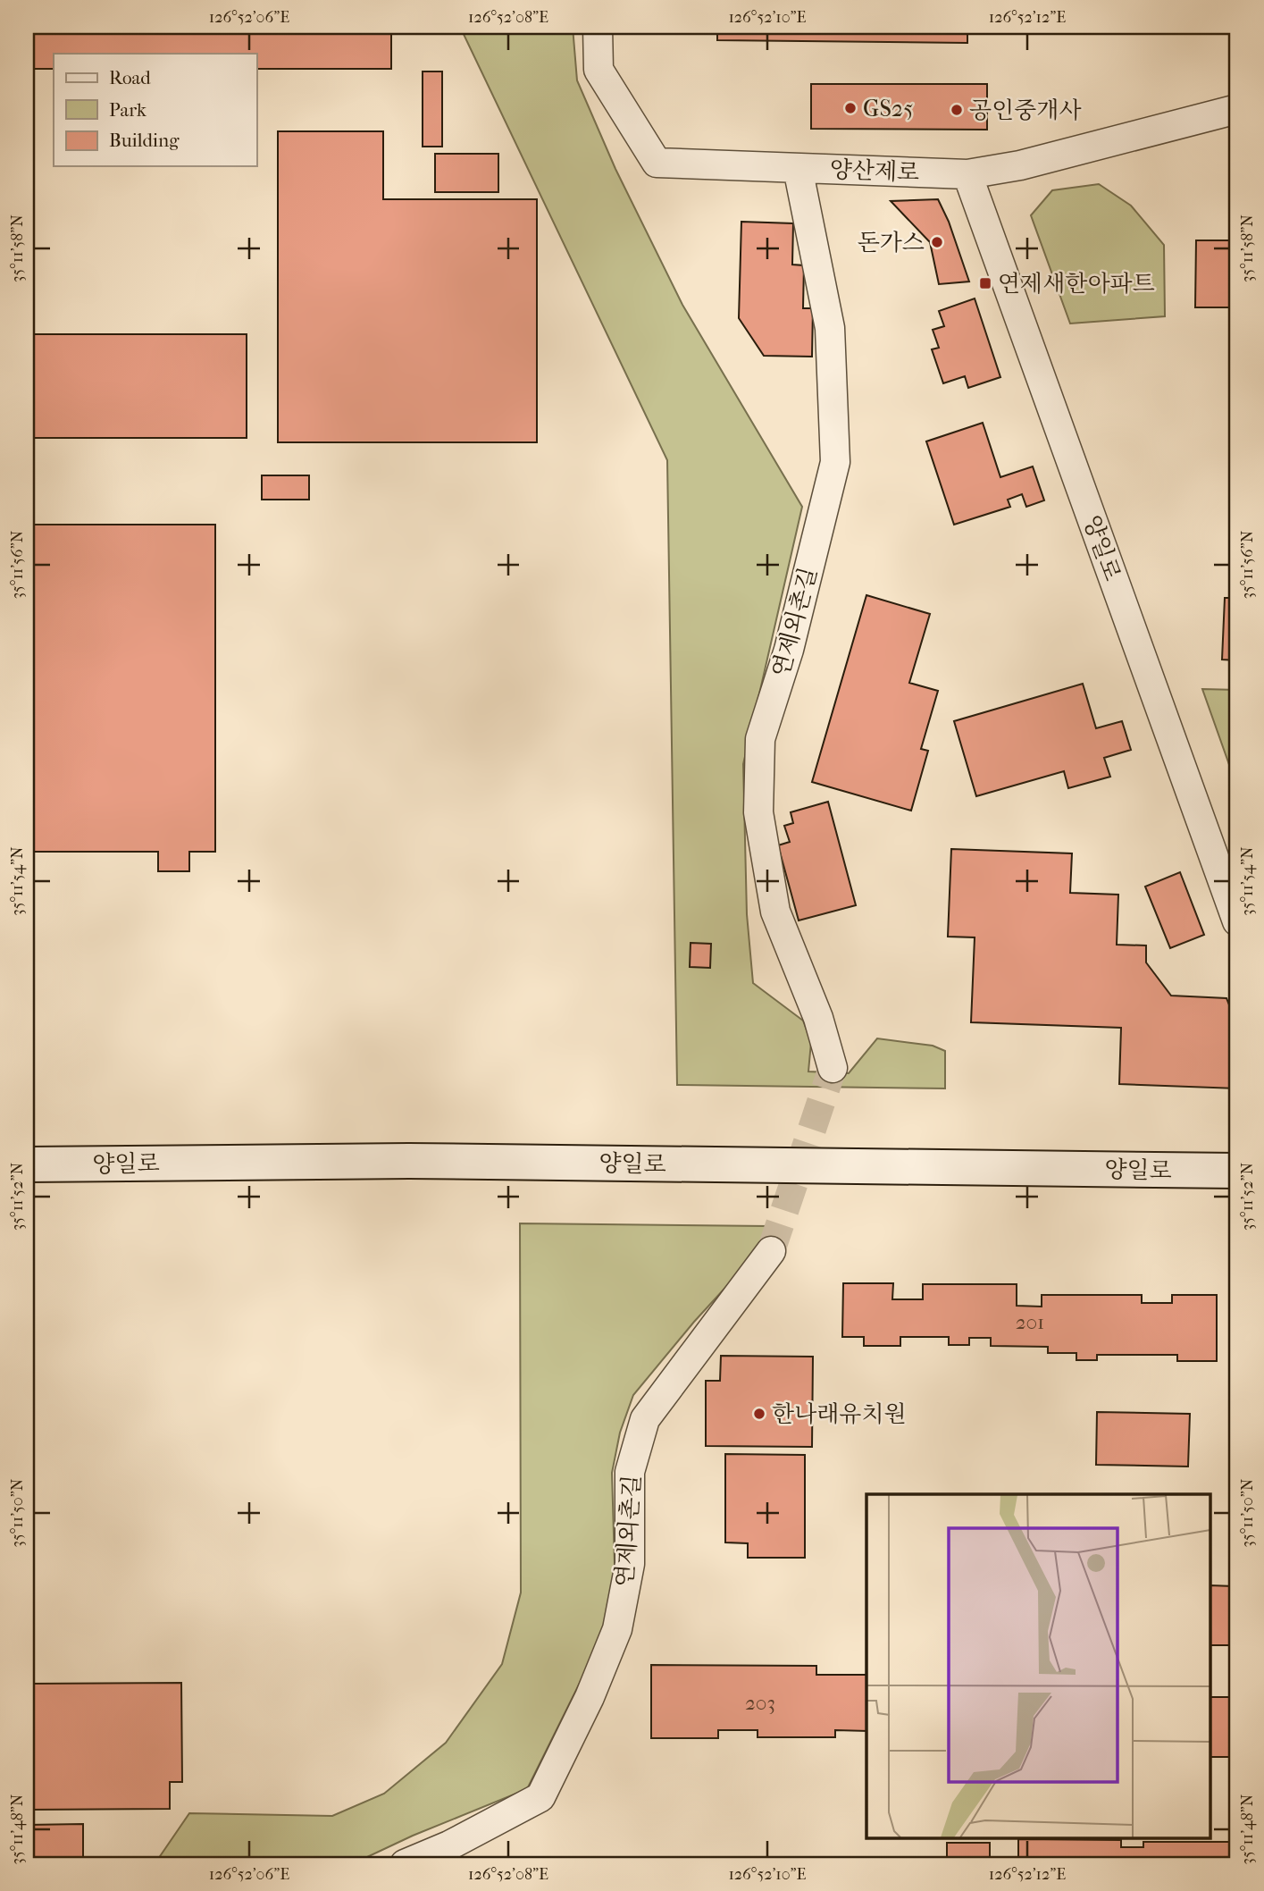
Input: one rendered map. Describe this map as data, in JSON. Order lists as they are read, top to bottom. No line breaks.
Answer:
{"streets":{"main road":["양일로"],"street":["양산제로","연제외촌길"]},"crossings":[["양산제로","양일로"],["양산제로","연제외촌길"]],"places":{"other":["GS25","공인중개사","돈가스","한나래유치원"],"transit":["연제새한아파트"]},"house_numbers":["201","203"],"legend":["Road","Park","Building"],"coordinates":["126°52'06\"E","126°52'08\"E","126°52'10\"E","126°52'12\"E","35°11'58\"N","35°11'56\"N","35°11'54\"N","35°11'52\"N","35°11'50\"N","35°11'48\"N"]}
